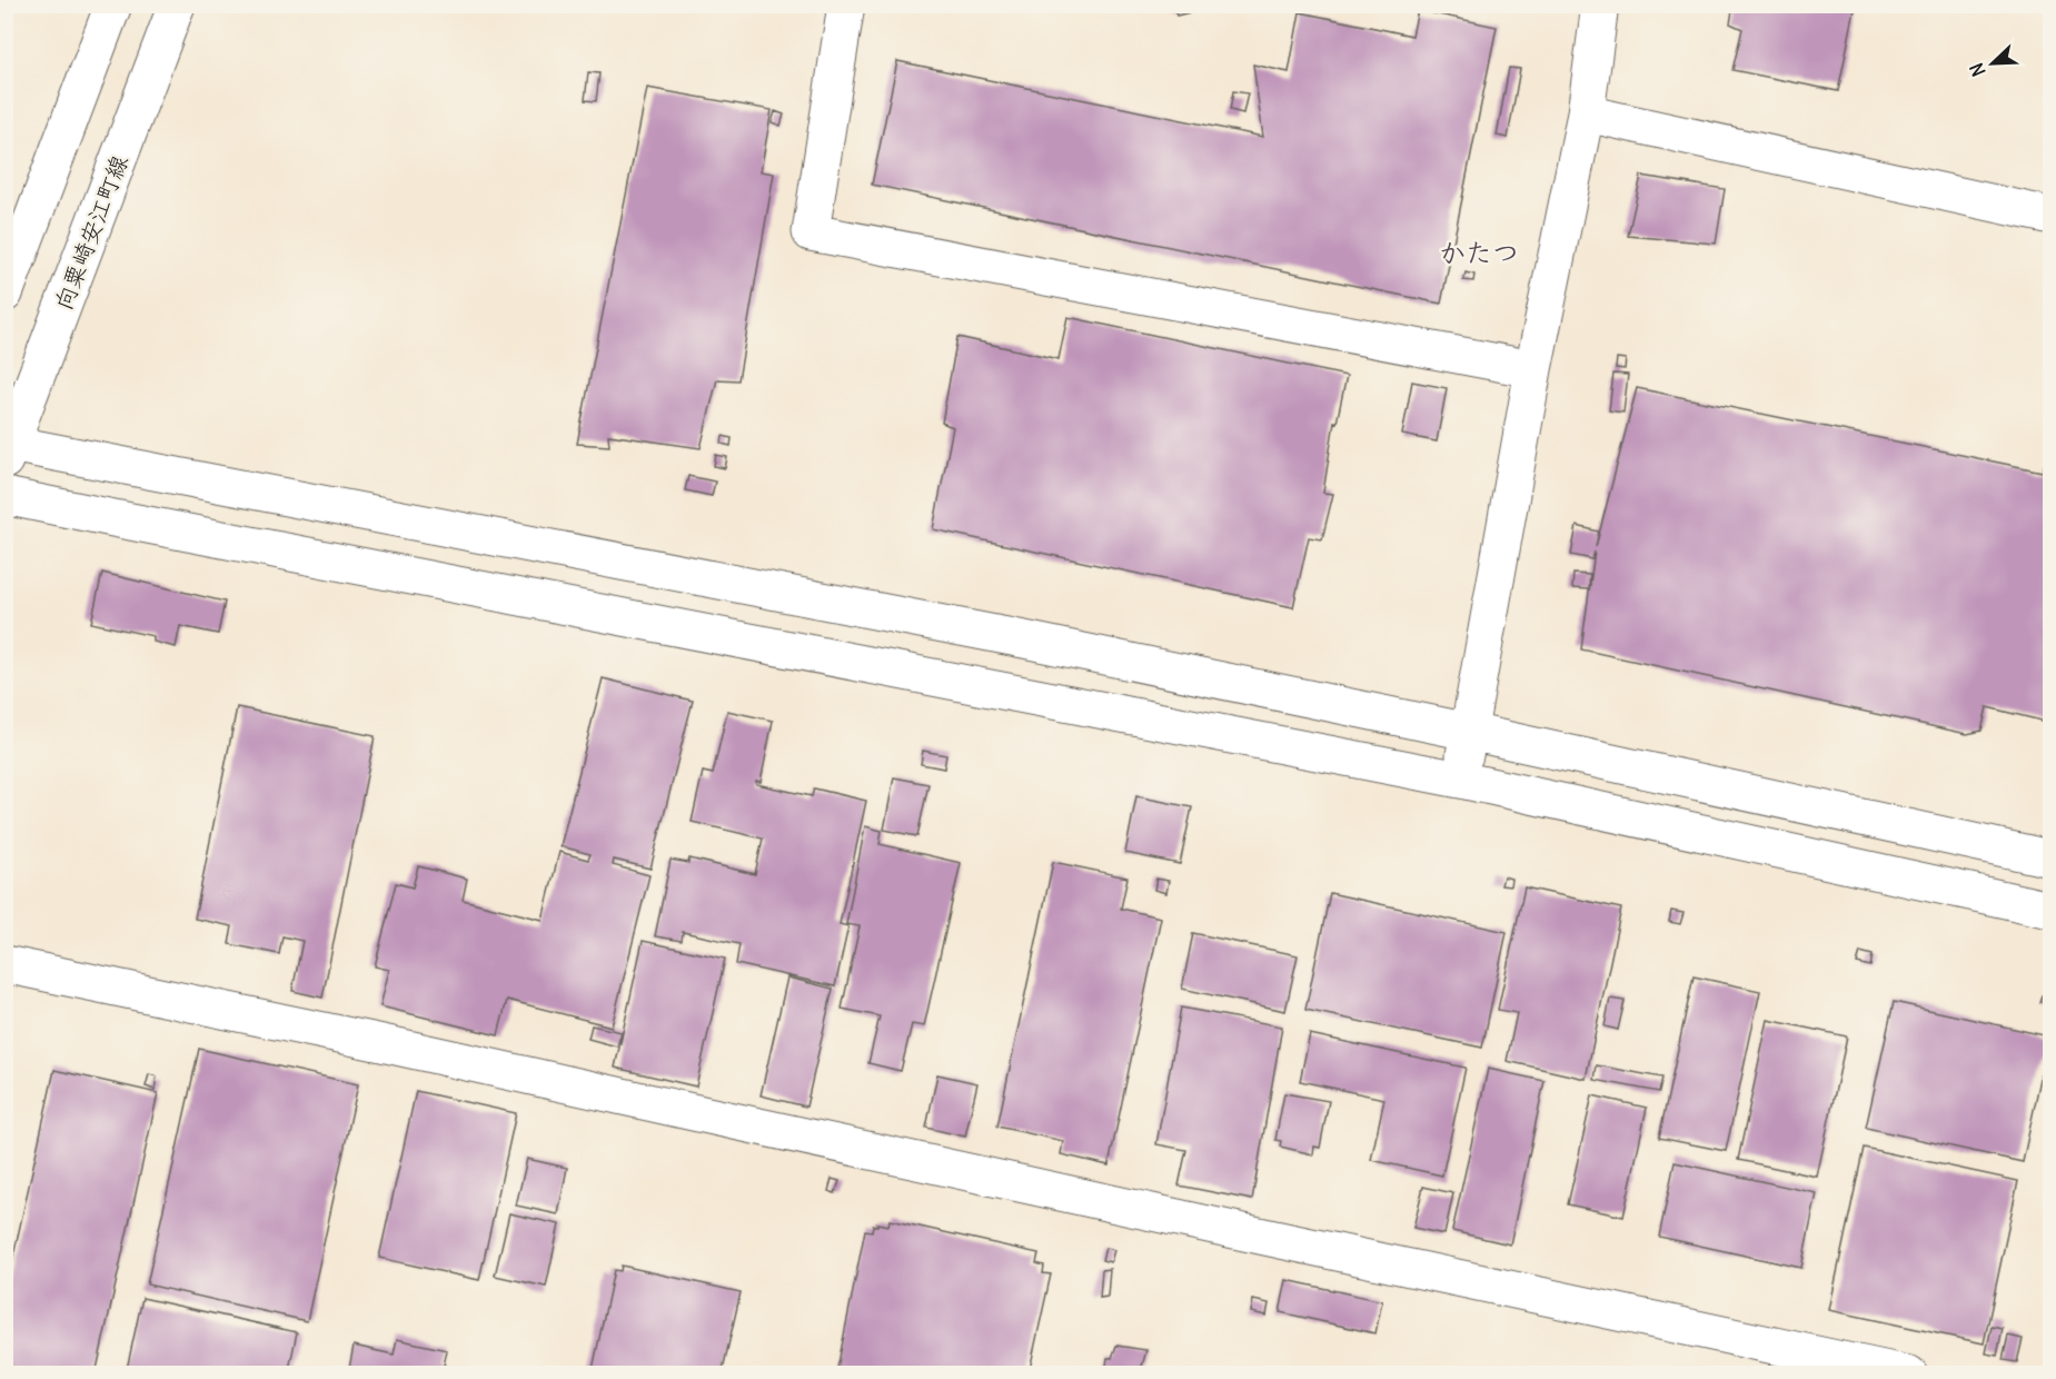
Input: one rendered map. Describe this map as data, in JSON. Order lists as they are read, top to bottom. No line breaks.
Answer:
{"streets":{"street":["向粟崎安江町線"]},"districts":["かたつ"],"north":"bottom left"}
